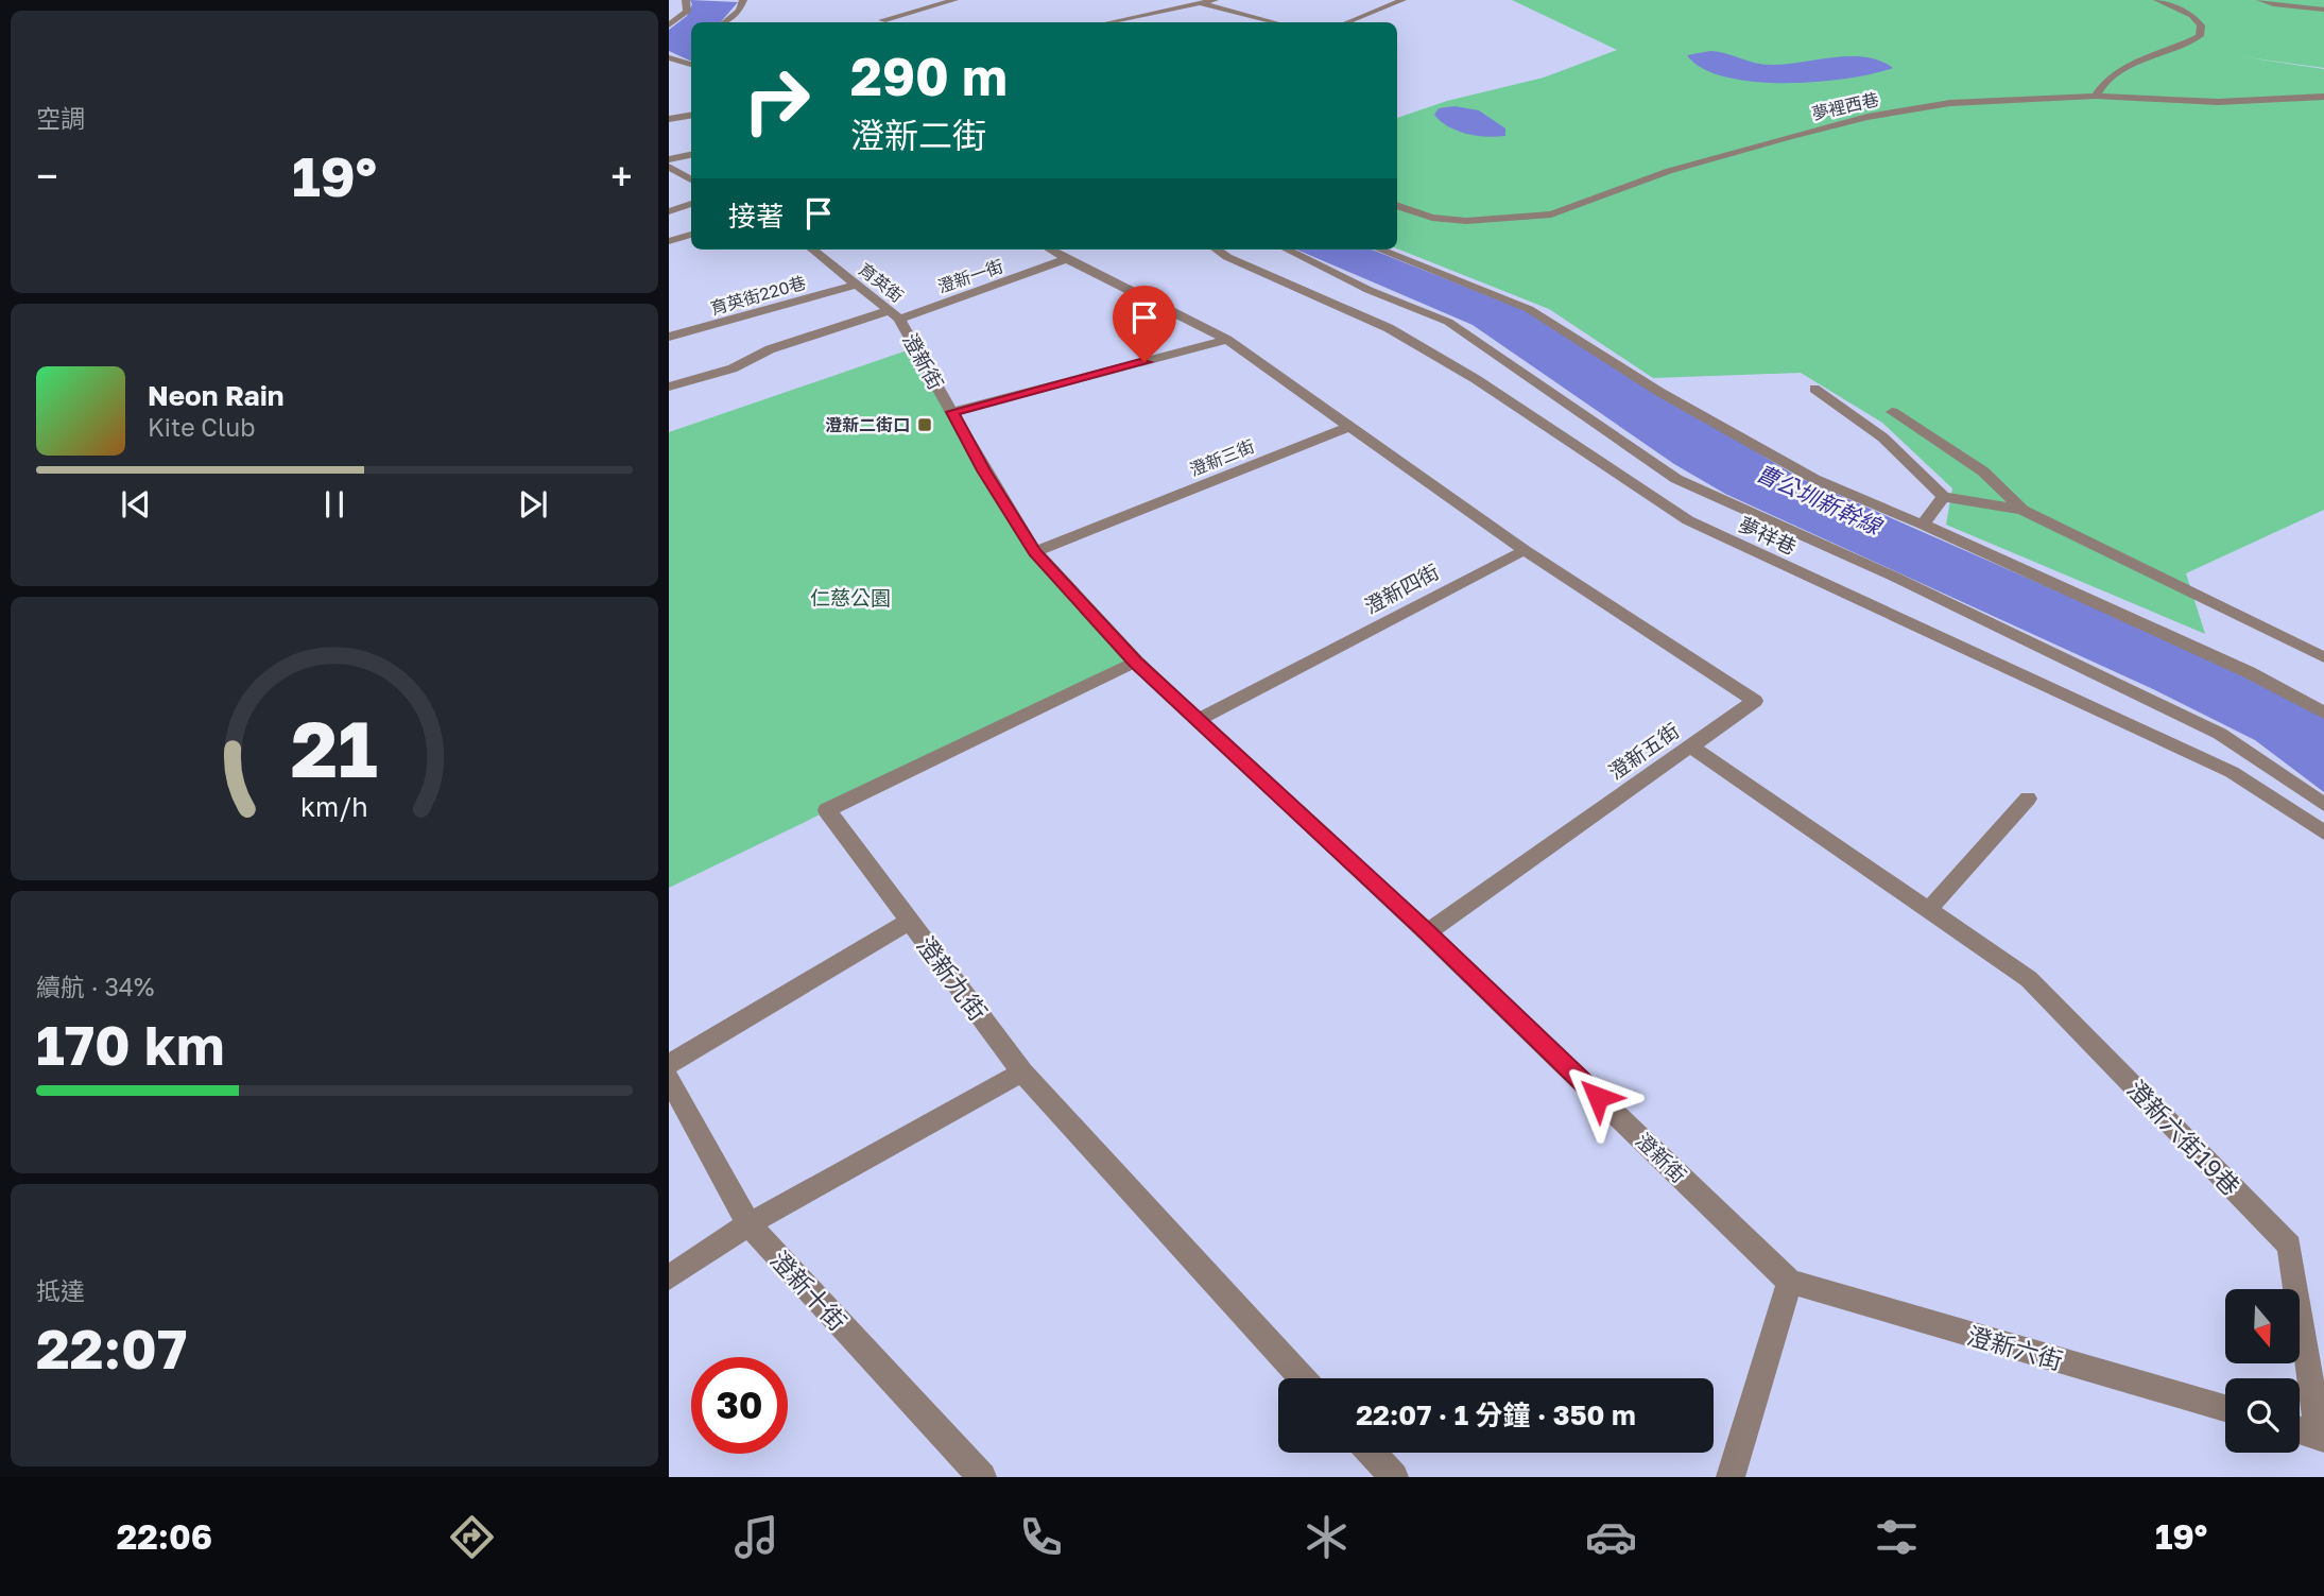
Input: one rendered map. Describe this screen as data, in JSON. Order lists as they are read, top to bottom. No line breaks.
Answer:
{"streets":{"street":["夢裡西巷","澄新一街","育英街","育英街220巷","澄新街","澄新三街","夢祥巷","澄新四街","澄新五街","澄新九街","澄新六街19巷","澄新十街","澄新六街"]},"crossings":[["澄新一街","育英街"],["澄新一街","澄新街"],["育英街","育英街220巷"],["育英街","澄新街"],["澄新街","澄新三街"],["澄新街","澄新四街"],["澄新街","澄新五街"],["澄新街","澄新九街"],["澄新街","澄新六街"],["澄新四街","澄新五街"],["澄新五街","澄新六街19巷"]],"water":["曹公圳新幹線"],"parks":["仁慈公園"],"places":{"transit":["澄新二街口"]},"north":"bottom","page":{"tile":["空調",["續航 · 34%","170 km"],["抵達","22:07"]],"turn":["290 m","澄新二街"],"heat":["−","19°","+"],"then":"接著","song":["Neon Rain","Kite Club"],"limit":"30","trip":"22:07 · 1 分鐘 · 350 m","tabs":["22:06","19°"],"gauge":["21","km/h"]}}
